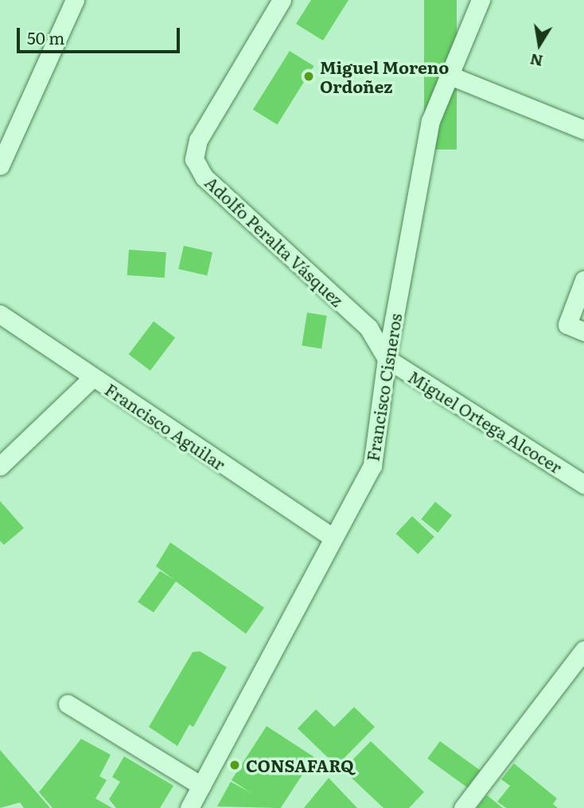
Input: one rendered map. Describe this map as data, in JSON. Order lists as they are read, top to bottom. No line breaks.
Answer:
{"streets":{"street":["Adolfo Peralta Vásquez","Francisco Cisneros","Miguel Ortega Alcocer","Francisco Aguilar"]},"crossings":[["Adolfo Peralta Vásquez","Francisco Cisneros"],["Adolfo Peralta Vásquez","Miguel Ortega Alcocer"],["Francisco Cisneros","Miguel Ortega Alcocer"],["Francisco Cisneros","Francisco Aguilar"]],"places":["Miguel Moreno Ordoñez","CONSAFARQ"],"scale_bar":"50 m","north":"bottom"}
